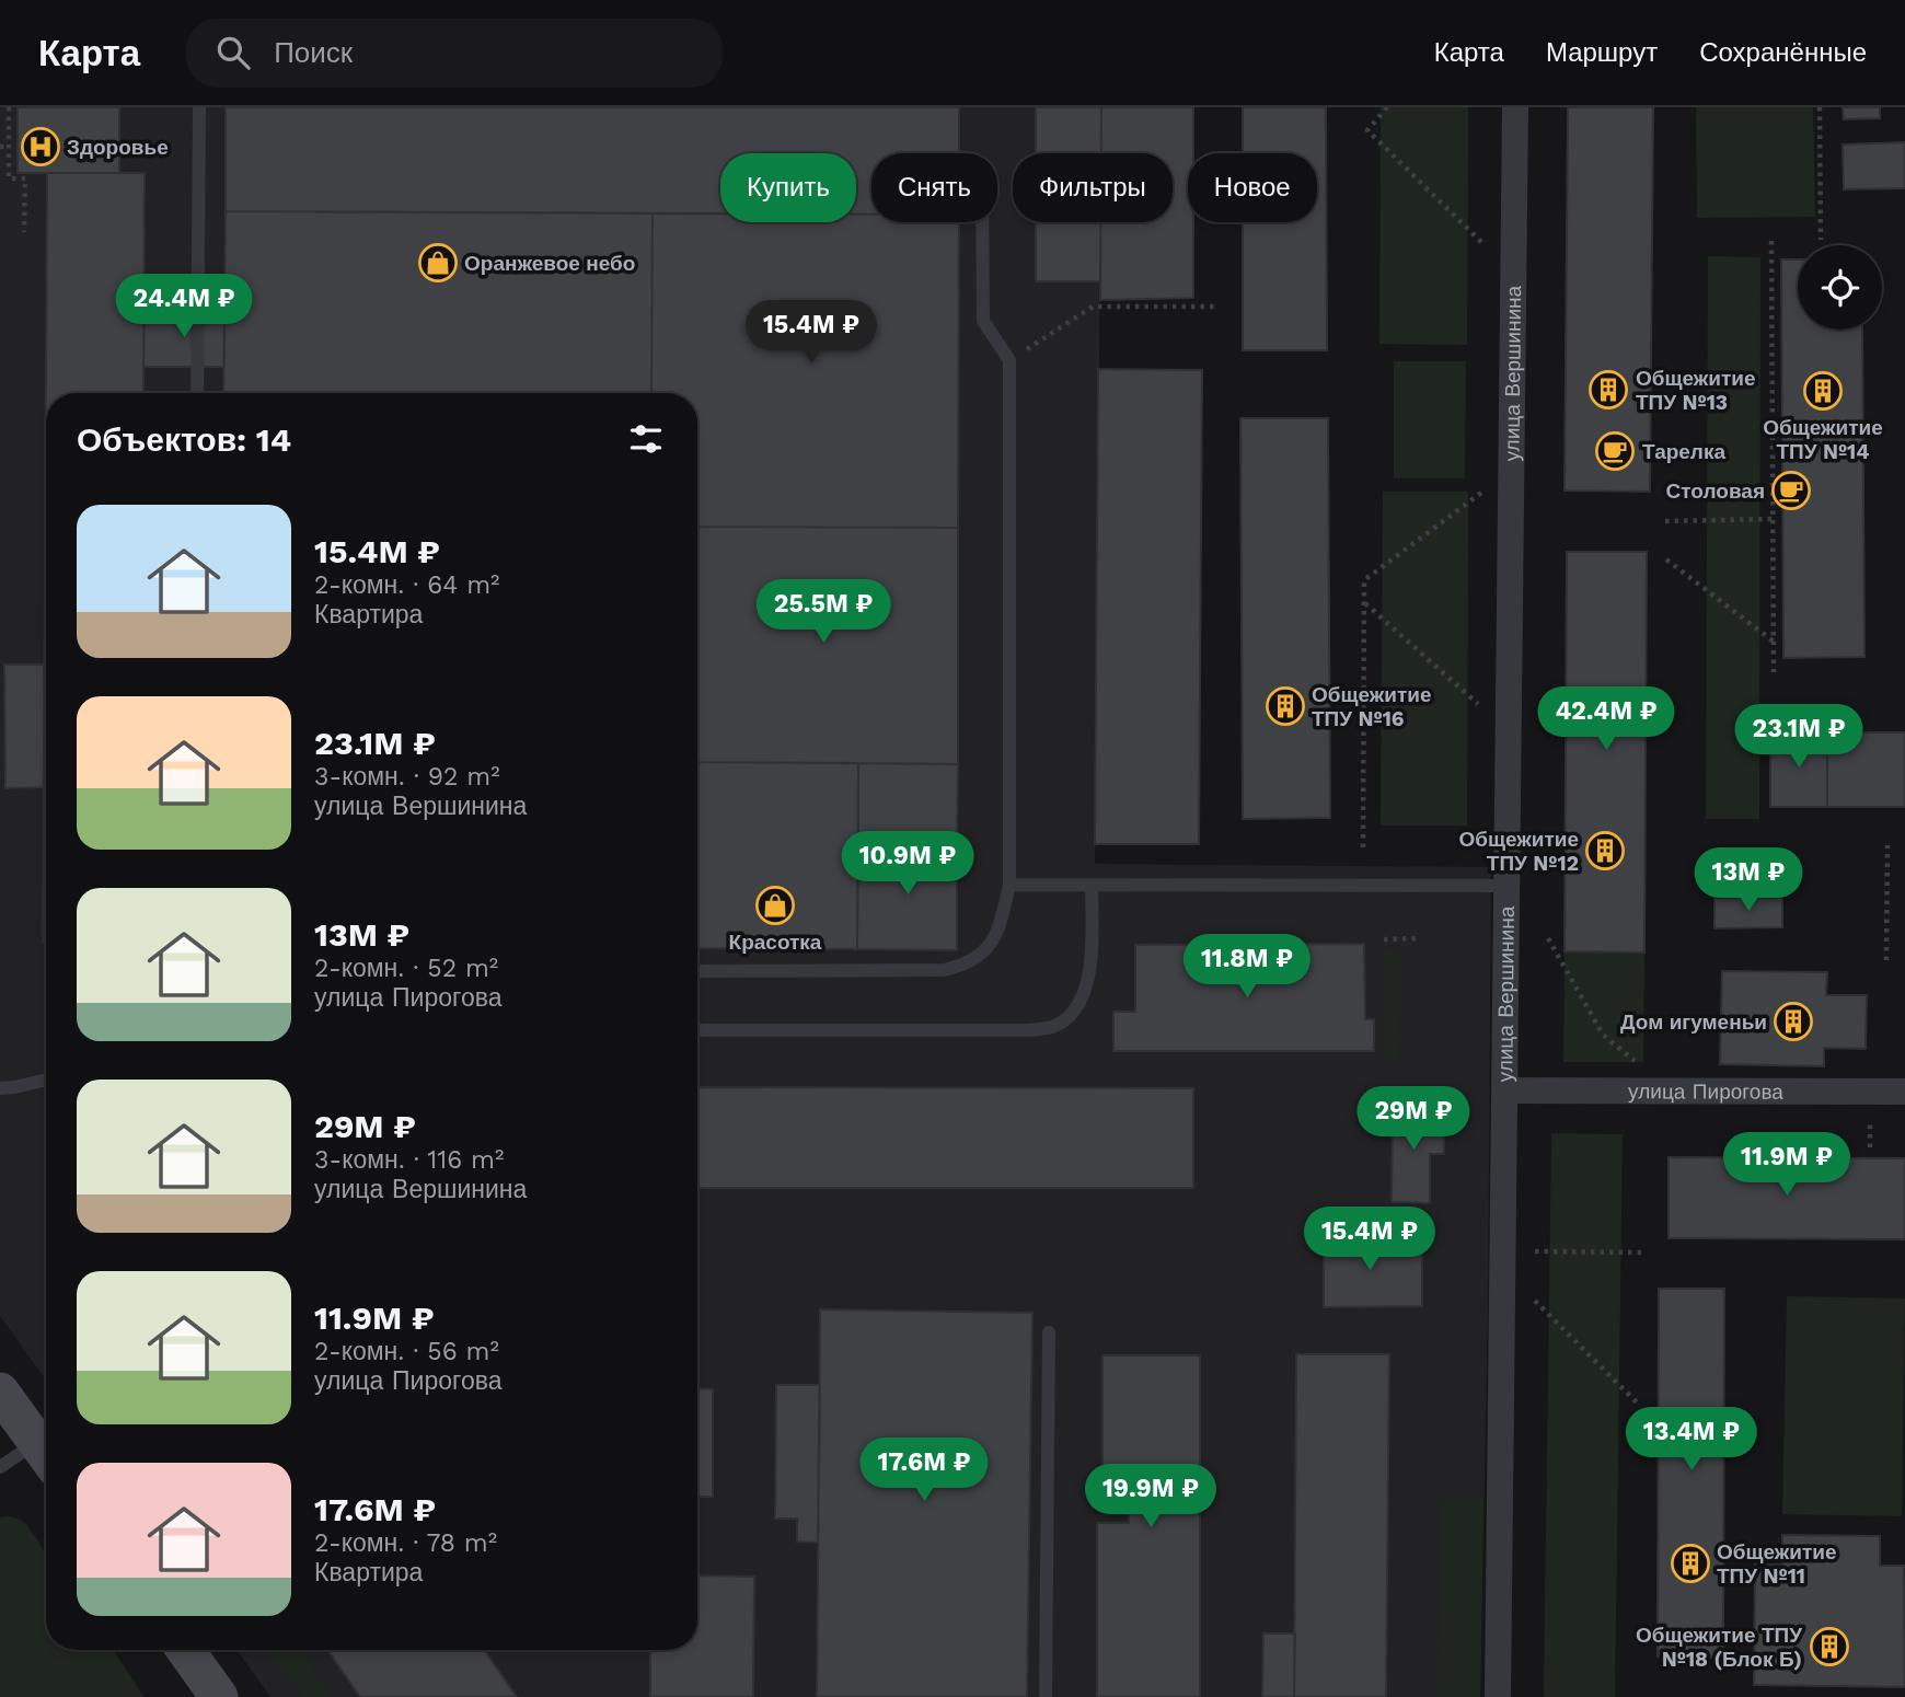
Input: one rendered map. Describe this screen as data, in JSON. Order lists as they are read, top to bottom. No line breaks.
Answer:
{"streets":{"street":["улица Вершинина","улица Пирогова"]},"crossings":[["улица Вершинина","улица Пирогова"]],"places":{"hospital":["Здоровье"],"shop":["Оранжевое небо","Красотка"],"building":["Общежитие ТПУ №13","Общежитие ТПУ №14","Общежитие ТПУ №16","Общежитие ТПУ №12","Дом игуменьи","Общежитие ТПУ №11","Общежитие ТПУ №18 (Блок Б)"],"cafe":["Тарелка","Столовая"]},"page":{"header":"Карта","search":"Поиск","nav":["Карта","Маршрут","Сохранённые"],"chip":["Купить","Снять","Фильтры","Новое"],"price":["24.4M ₽","15.4M ₽","25.5M ₽","42.4M ₽","23.1M ₽","10.9M ₽","13M ₽","11.8M ₽","29M ₽","11.9M ₽","15.4M ₽","13.4M ₽","17.6M ₽","19.9M ₽"],"heading":"Объектов: 14","list":[{"name":"15.4M ₽","note":"2-комн. · 64 m² · Квартира"},{"name":"23.1M ₽","note":"3-комн. · 92 m² · улица Вершинина"},{"name":"13M ₽","note":"2-комн. · 52 m² · улица Пирогова"},{"name":"29M ₽","note":"3-комн. · 116 m² · улица Вершинина"},{"name":"11.9M ₽","note":"2-комн. · 56 m² · улица Пирогова"},{"name":"17.6M ₽","note":"2-комн. · 78 m² · Квартира"}]}}
